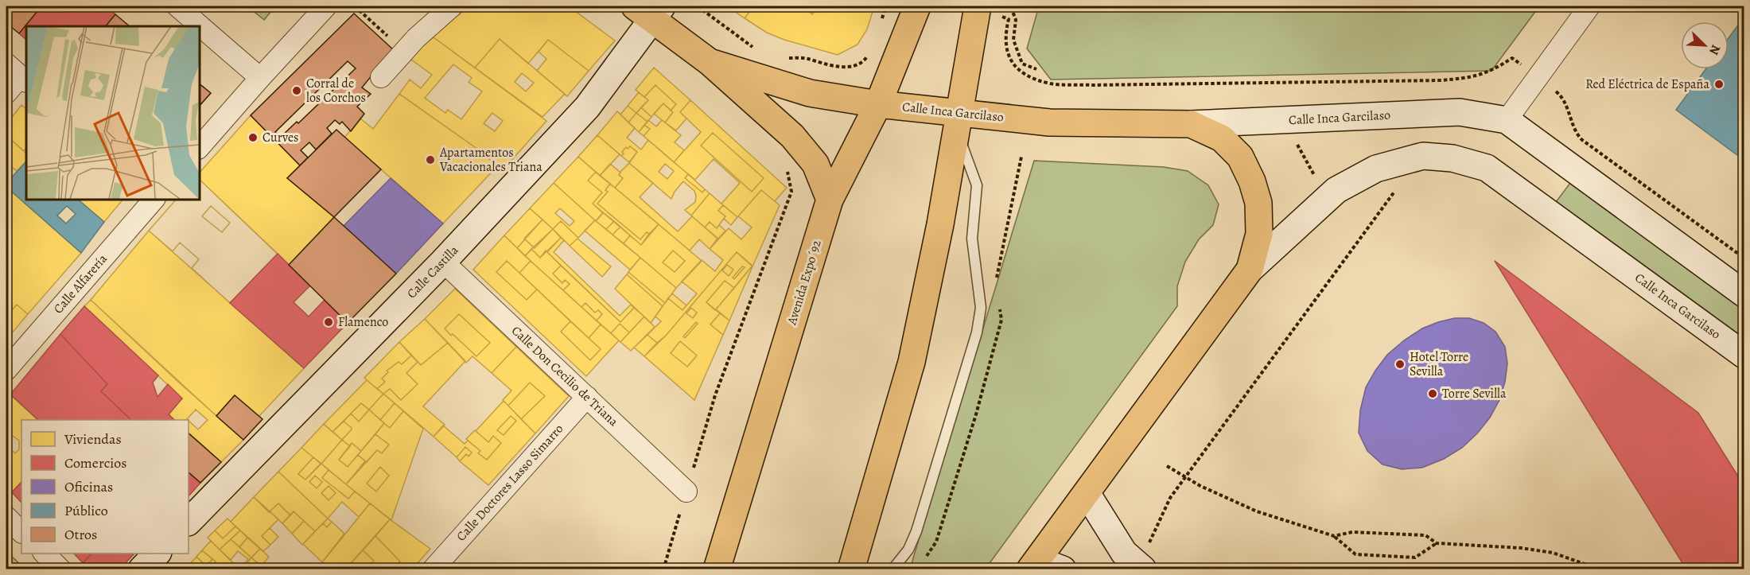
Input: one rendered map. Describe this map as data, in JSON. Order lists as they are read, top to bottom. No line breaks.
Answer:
{"streets":{"main road":["Calle Inca Garcilaso","Avenida Expo´92"],"street":["Calle Castilla","Calle Alfarería","Calle Don Cecilio de Triana","Calle Doctores Lasso Simarro"]},"crossings":[["Calle Inca Garcilaso","Avenida Expo´92"],["Calle Castilla","Calle Don Cecilio de Triana"],["Calle Don Cecilio de Triana","Calle Doctores Lasso Simarro"]],"places":["Red Eléctrica de España","Corral de los Corchos","Curves","Apartamentos Vacacionales Triana","Flamenco","Hotel Torre Sevilla","Torre Sevilla"],"legend":["Viviendas","Comercios","Oficinas","Público","Otros"],"north":"bottom right"}
